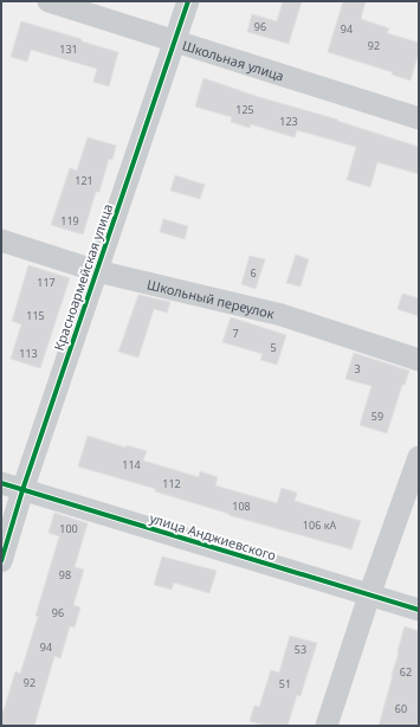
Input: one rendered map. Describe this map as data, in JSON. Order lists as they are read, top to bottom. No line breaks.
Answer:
{"streets":{"street":["Школьная улица","Красноармейская улица","Школьный переулок","улица Анджиевского"]},"crossings":[["Школьная улица","Красноармейская улица"],["Красноармейская улица","Школьный переулок"],["Красноармейская улица","улица Анджиевского"]],"house_numbers":["96","94","92","131","125","123","121","119","6","117","115","7","5","113","3","59","114","112","108","106 кА","100","98","96","94","53","62","92","51","60"]}
